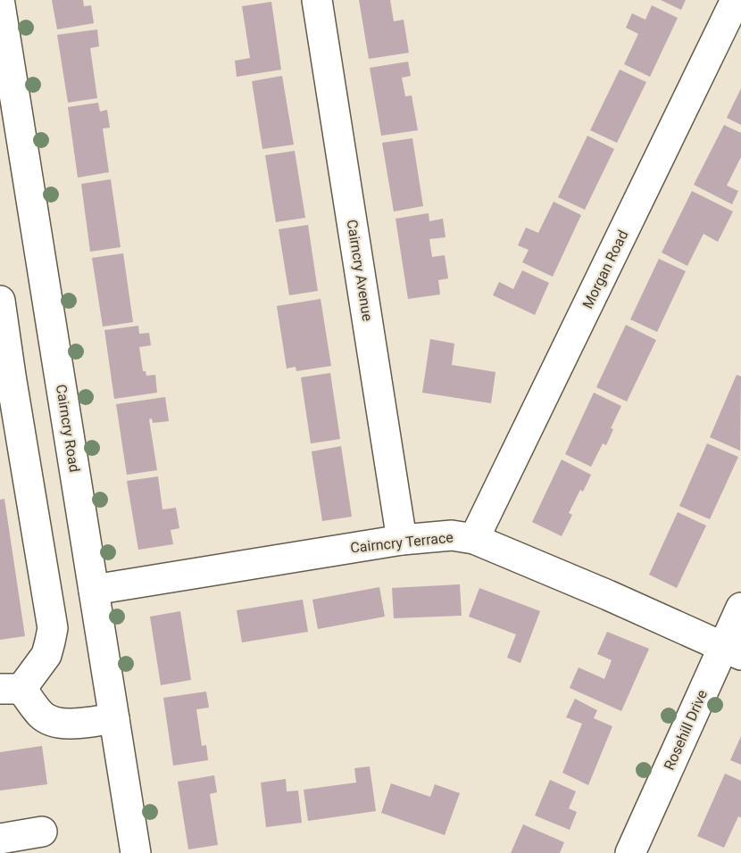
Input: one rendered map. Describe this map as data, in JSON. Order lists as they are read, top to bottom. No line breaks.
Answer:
{"streets":{"street":["Morgan Road","Cairncry Avenue","Cairncry Road","Cairncry Terrace","Rosehill Drive"]},"crossings":[["Morgan Road","Cairncry Terrace"],["Cairncry Avenue","Cairncry Terrace"],["Cairncry Road","Cairncry Terrace"],["Cairncry Terrace","Rosehill Drive"]]}
